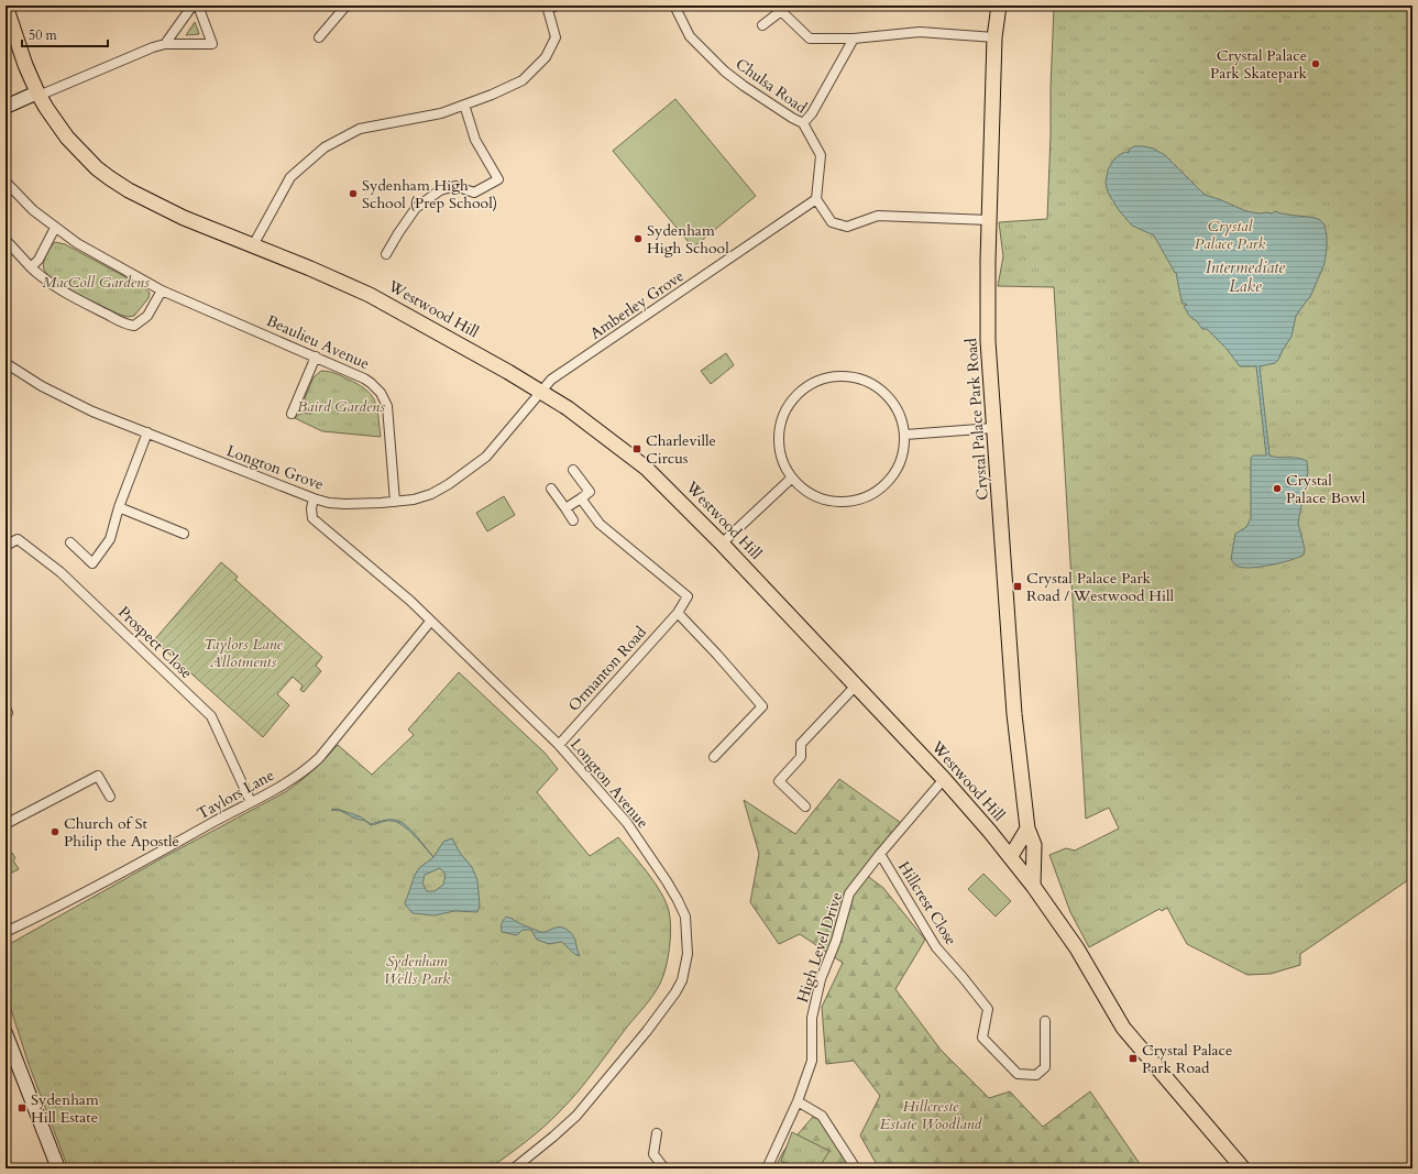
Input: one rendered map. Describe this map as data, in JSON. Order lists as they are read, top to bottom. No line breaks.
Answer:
{"streets":{"main road":["Westwood Hill","Crystal Palace Park Road"],"street":["Chulsa Road","Amberley Grove","Beaulieu Avenue","Longton Grove","Prospect Close","Ormanton Road","Longton Avenue","Taylors Lane","Hillcrest Close","High Level Drive"]},"crossings":[["Chulsa Road","Amberley Grove"],["Amberley Grove","Westwood Hill"],["Amberley Grove","Longton Grove"],["Westwood Hill","Crystal Palace Park Road"],["Westwood Hill","Longton Grove"],["Westwood Hill","High Level Drive"],["Beaulieu Avenue","Longton Grove"],["Longton Grove","Longton Avenue"],["Prospect Close","Taylors Lane"],["Ormanton Road","Longton Avenue"],["Longton Avenue","Taylors Lane"],["Hillcrest Close","High Level Drive"]],"water":["Intermediate Lake"],"parks":["Crystal Palace Park","MacColl Gardens","Baird Gardens","Taylors Lane Allotments","Sydenham Wells Park","Hillcreste Estate Woodland"],"places":{"other":["Crystal Palace Park Skatepark","Sydenham High School (Prep School)","Sydenham High School","Crystal Palace Bowl","Church of St Philip the Apostle"],"transit":["Charleville Circus","Crystal Palace Park Road / Westwood Hill","Crystal Palace Park Road","Sydenham Hill Estate"]},"scale_bar":"50 m"}
